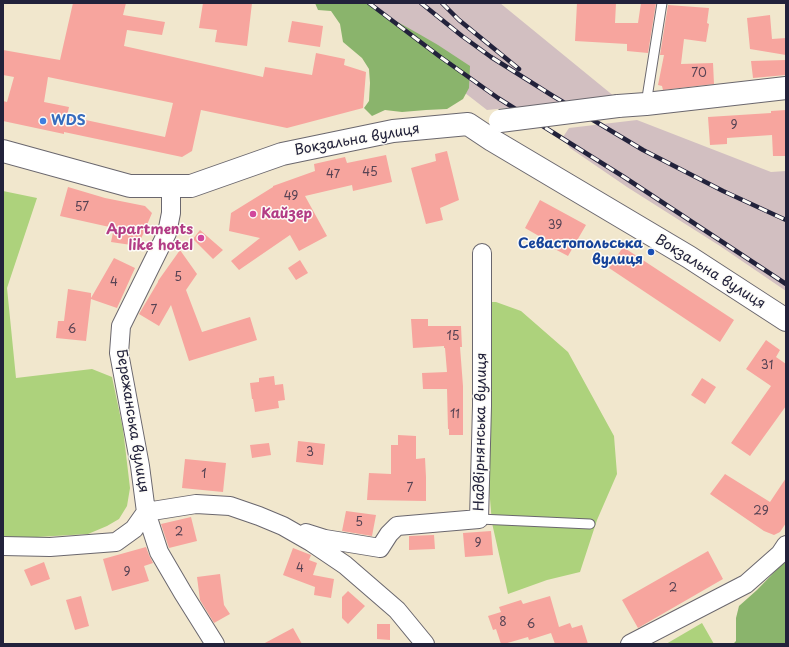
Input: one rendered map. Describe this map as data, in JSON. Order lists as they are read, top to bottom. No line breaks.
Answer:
{"streets":{"main road":["Вокзальна вулиця"],"street":["Бережанська вулиця","Надвірнянська вулиця"]},"crossings":[["Вокзальна вулиця","Бережанська вулиця"],["Бережанська вулиця","Надвірнянська вулиця"]],"places":["WDS","Кайзер","Apartments like hotel","Севастопольська вулиця"],"house_numbers":["70","9","45","47","49","57","39","5","4","7","6","15","31","11","3","1","7","29","5","2","9","4","9","2","8","6"]}
